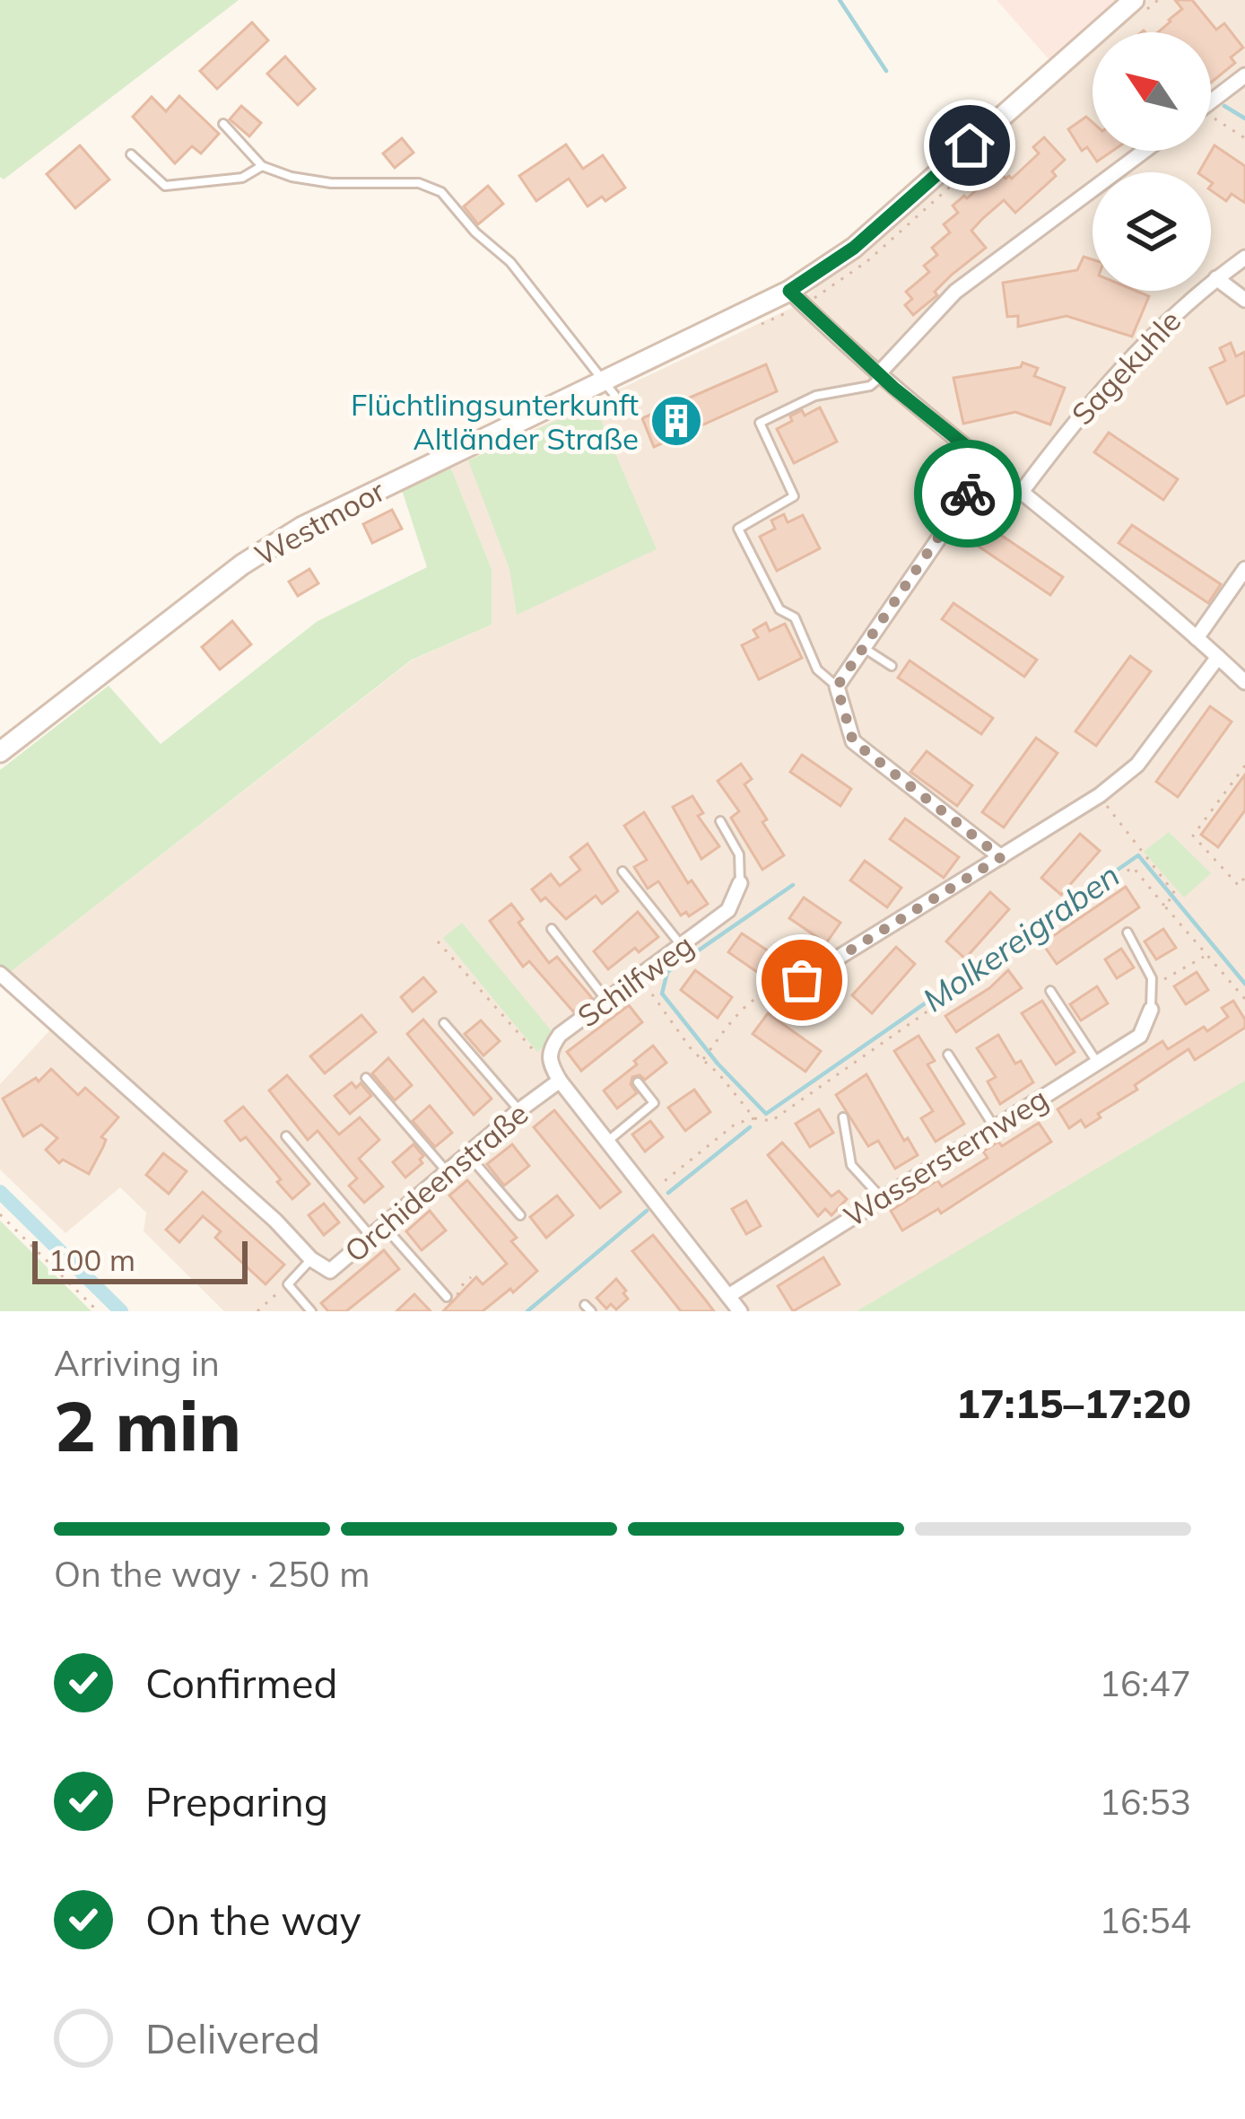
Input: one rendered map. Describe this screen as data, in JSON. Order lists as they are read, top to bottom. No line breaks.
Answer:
{"streets":{"street":["Sagekuhle","Westmoor","Schilfweg","Wassersternweg","Orchideenstraße"]},"water":["Molkereigraben"],"places":{"building":["Flüchtlingsunterkunft Altländer Straße"]},"scale_bar":"100 m","north":"top left","page":{"scale":"100 m","heading":["2 min","Arriving in","17:15–17:20"],"bar":"On the way · 250 m","list":[["Confirmed","16:47"],["Preparing","16:53"],["On the way","16:54"],"Delivered"]}}
